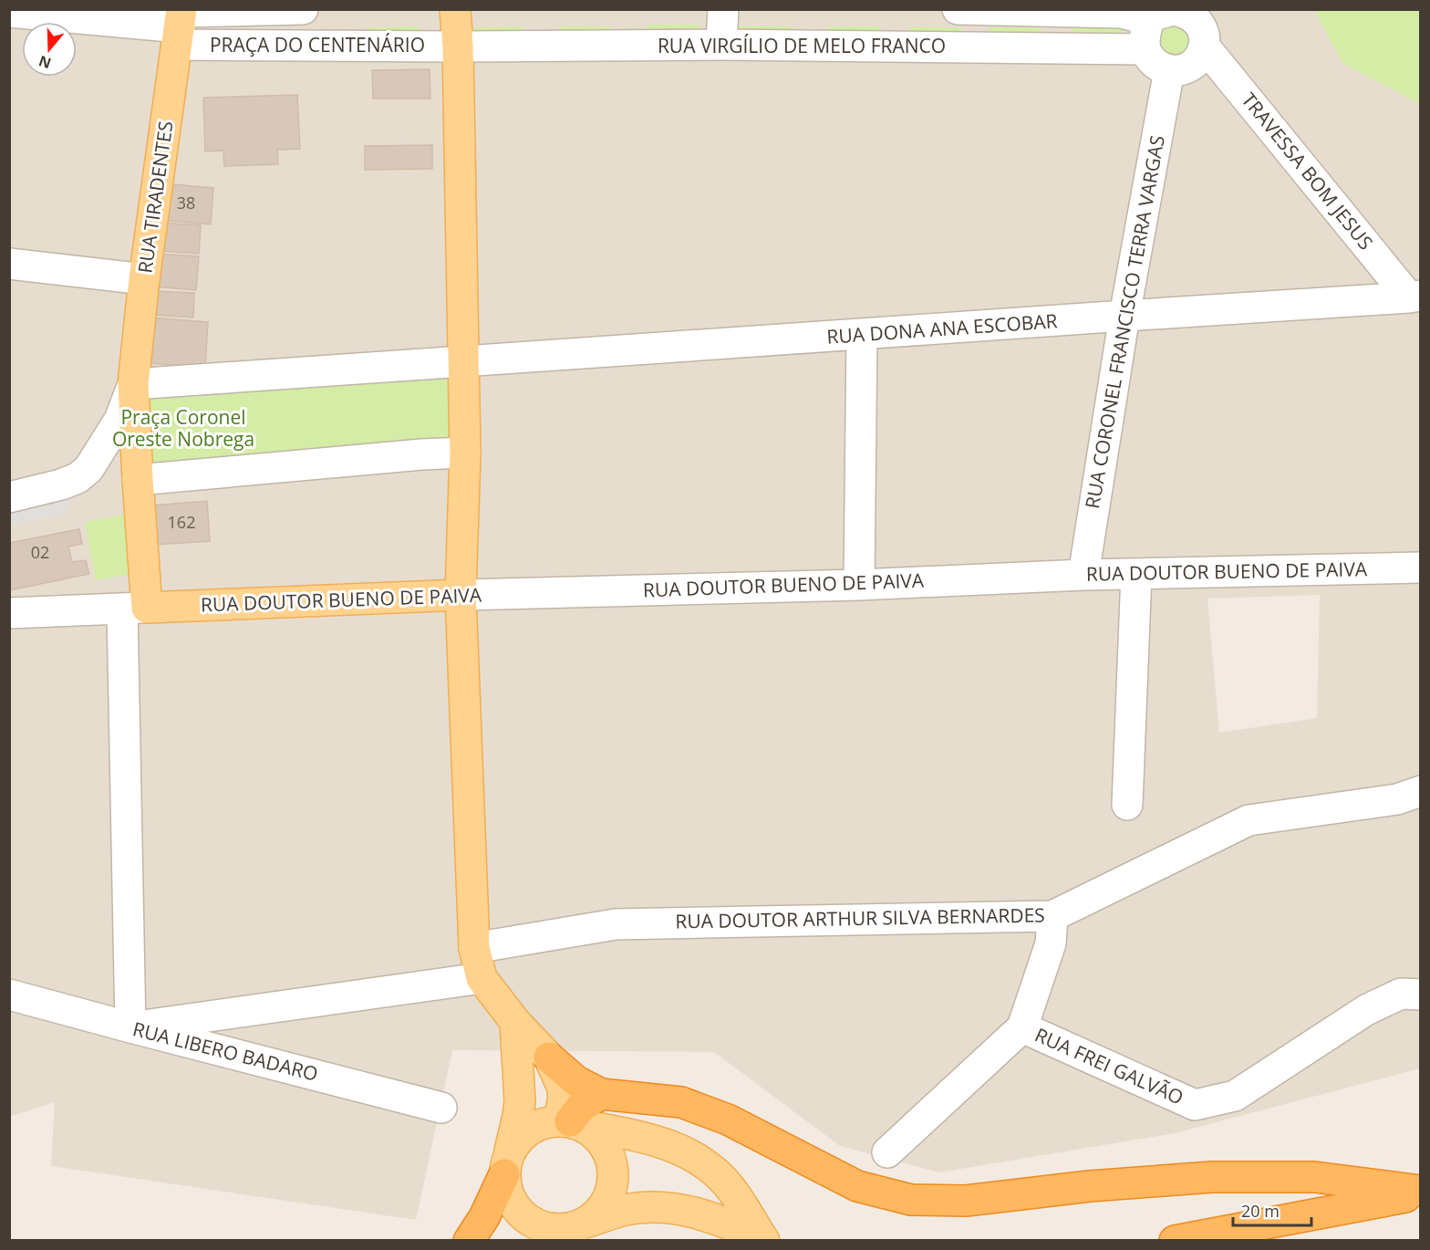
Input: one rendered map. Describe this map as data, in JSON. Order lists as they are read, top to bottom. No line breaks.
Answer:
{"streets":{"main road":["RUA TIRADENTES","RUA DOUTOR BUENO DE PAIVA"],"street":["PRAÇA DO CENTENÁRIO","RUA VIRGÍLIO DE MELO FRANCO","TRAVESSA BOM JESUS","RUA CORONEL FRANCISCO TERRA VARGAS","RUA DONA ANA ESCOBAR","RUA DOUTOR ARTHUR SILVA BERNARDES","RUA LIBERO BADARO","RUA FREI GALVÃO"]},"crossings":[["PRAÇA DO CENTENÁRIO","RUA VIRGÍLIO DE MELO FRANCO"],["PRAÇA DO CENTENÁRIO","RUA TIRADENTES"],["RUA VIRGÍLIO DE MELO FRANCO","TRAVESSA BOM JESUS"],["RUA VIRGÍLIO DE MELO FRANCO","RUA CORONEL FRANCISCO TERRA VARGAS"],["TRAVESSA BOM JESUS","RUA CORONEL FRANCISCO TERRA VARGAS"],["TRAVESSA BOM JESUS","RUA DONA ANA ESCOBAR"],["RUA TIRADENTES","RUA DONA ANA ESCOBAR"],["RUA TIRADENTES","RUA DOUTOR BUENO DE PAIVA"],["RUA CORONEL FRANCISCO TERRA VARGAS","RUA DONA ANA ESCOBAR"],["RUA CORONEL FRANCISCO TERRA VARGAS","RUA DOUTOR BUENO DE PAIVA"],["RUA DOUTOR ARTHUR SILVA BERNARDES","RUA FREI GALVÃO"]],"parks":["Praça Coronel Oreste Nobrega"],"house_numbers":["38","162","02"],"scale_bar":"20 m","north":"bottom"}
